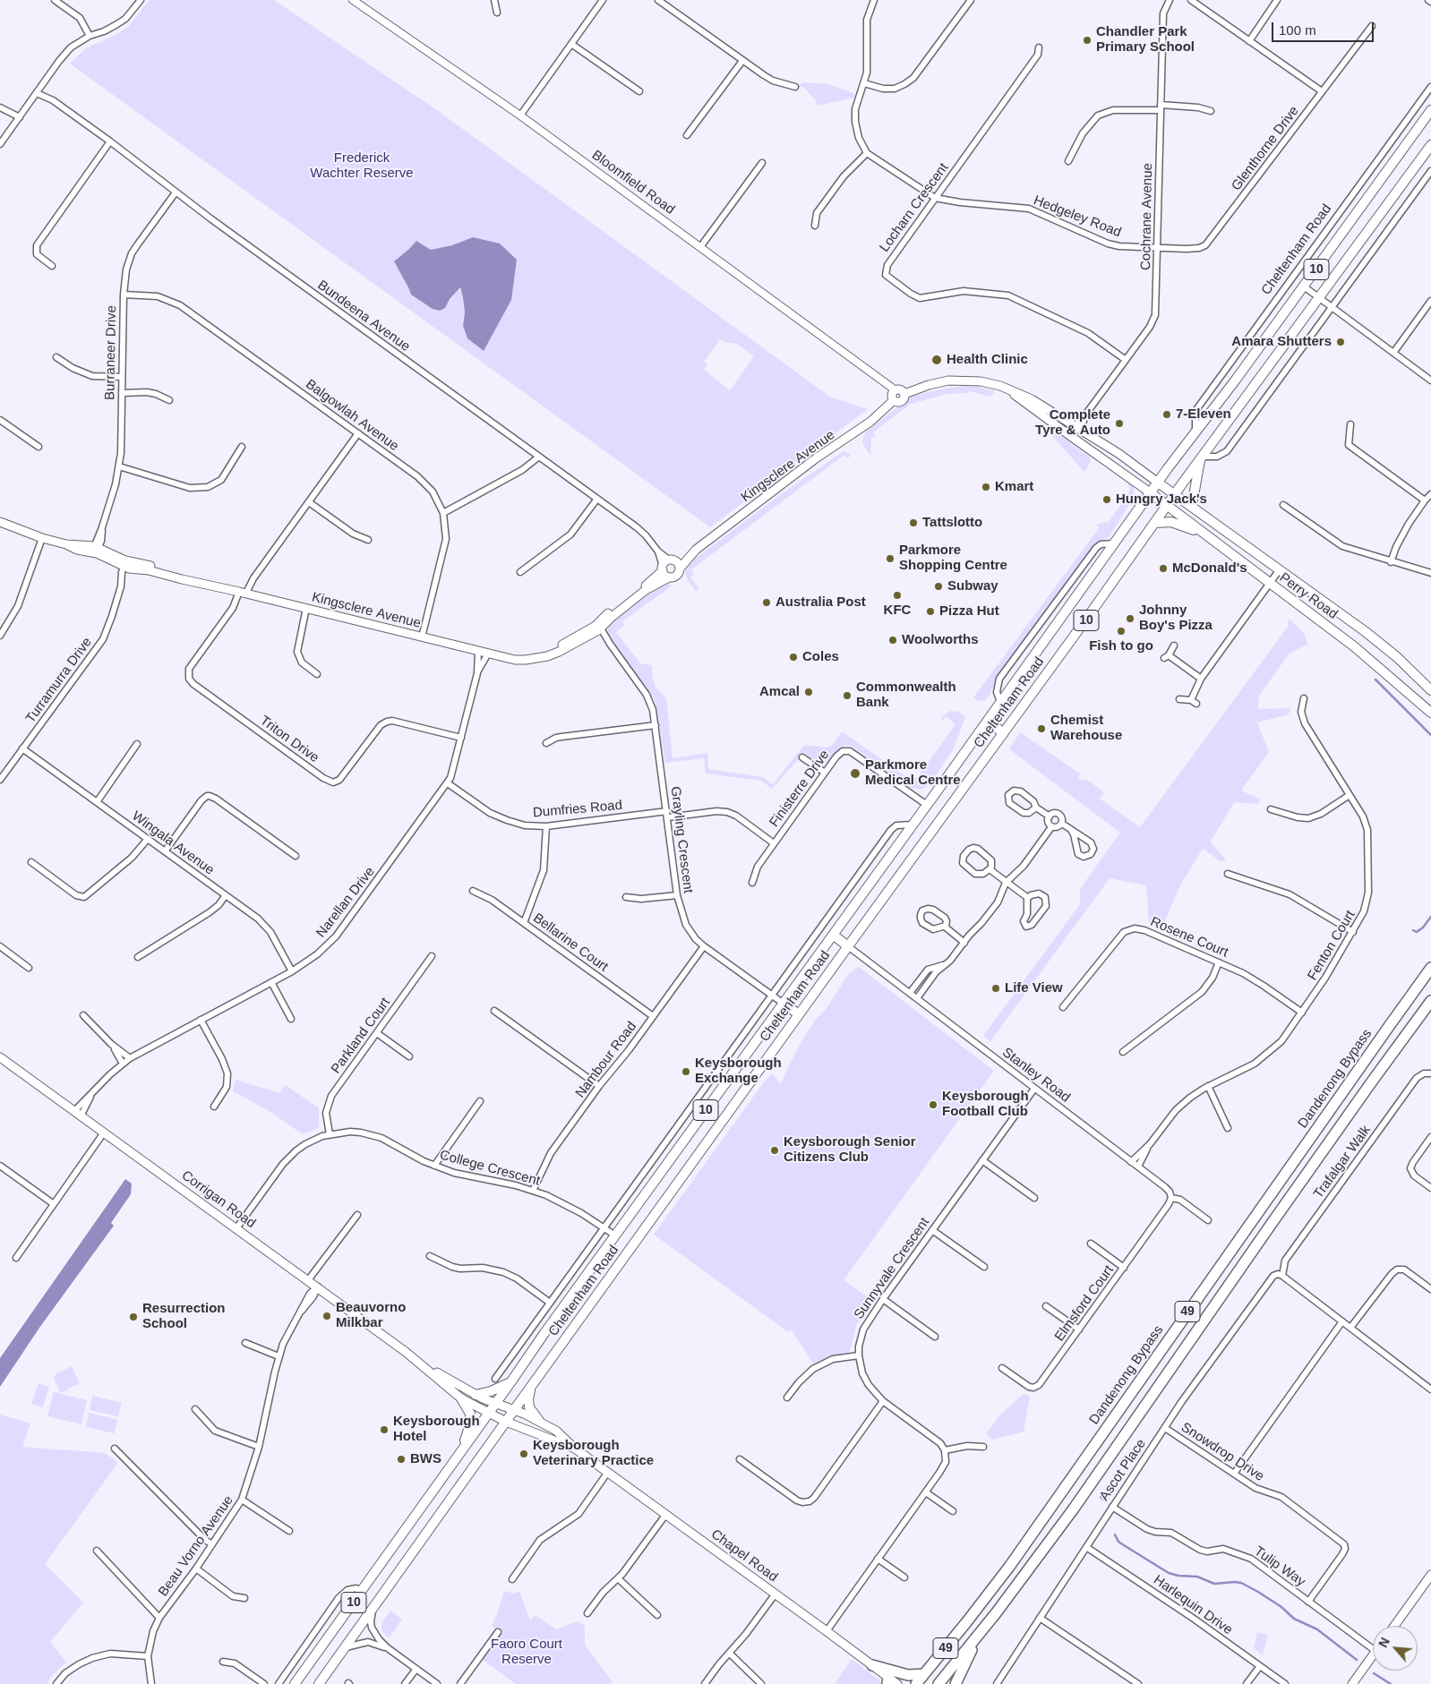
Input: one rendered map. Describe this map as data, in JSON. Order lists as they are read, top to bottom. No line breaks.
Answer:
{"streets":{"highway":["Dandenong Bypass","49"],"main road":["Cheltenham Road","10","Kingsclere Avenue","Perry Road","Corrigan Road","Chapel Road"],"street":["Glenthorne Drive","Bloomfield Road","Locharn Crescent","Hedgeley Road","Cochrane Avenue","Bundeena Avenue","Burraneer Drive","Balgowlah Avenue","Turramurra Drive","Triton Drive","Finisterre Drive","Dumfries Road","Grayling Crescent","Wingala Avenue","Narellan Drive","Rosene Court","Bellarine Court","Fenton Court","Parkland Court","Nambour Road","Stanley Road","Trafalgar Walk","College Crescent","Sunnyvale Crescent","Elmsford Court","Snowdrop Drive","Ascot Place","Beau Vorno Avenue","Tulip Way","Harlequin Drive"]},"crossings":[["Glenthorne Drive","Hedgeley Road"],["Glenthorne Drive","Cochrane Avenue"],["Bloomfield Road","Kingsclere Avenue"],["Locharn Crescent","Hedgeley Road"],["Locharn Crescent","Cochrane Avenue"],["Hedgeley Road","Cochrane Avenue"],["Cheltenham Road","Perry Road"],["Cheltenham Road","Finisterre Drive"],["Cheltenham Road","Grayling Crescent"],["Cheltenham Road","Stanley Road"],["Cheltenham Road","College Crescent"],["Cheltenham Road","Corrigan Road"],["Cheltenham Road","Chapel Road"],["Bundeena Avenue","Burraneer Drive"],["Bundeena Avenue","Kingsclere Avenue"],["Burraneer Drive","Balgowlah Avenue"],["Burraneer Drive","Kingsclere Avenue"],["Balgowlah Avenue","Kingsclere Avenue"],["Kingsclere Avenue","Turramurra Drive"],["Kingsclere Avenue","Triton Drive"],["Kingsclere Avenue","Grayling Crescent"],["Kingsclere Avenue","Narellan Drive"],["Turramurra Drive","Wingala Avenue"],["Triton Drive","Narellan Drive"],["Finisterre Drive","Dumfries Road"],["Dumfries Road","Grayling Crescent"],["Dumfries Road","Narellan Drive"],["Grayling Crescent","Nambour Road"],["Wingala Avenue","Narellan Drive"],["Narellan Drive","Corrigan Road"],["Rosene Court","Fenton Court"],["Bellarine Court","Nambour Road"],["Fenton Court","Stanley Road"],["Parkland Court","College Crescent"],["Nambour Road","College Crescent"],["Stanley Road","Sunnyvale Crescent"],["Stanley Road","Elmsford Court"],["Trafalgar Walk","Ascot Place"],["College Crescent","Corrigan Road"],["Corrigan Road","Beau Vorno Avenue"],["Corrigan Road","Chapel Road"],["Snowdrop Drive","Ascot Place"],["Snowdrop Drive","Tulip Way"],["Ascot Place","Tulip Way"],["Ascot Place","Harlequin Drive"]],"parks":["Frederick Wachter Reserve","Faoro Court Reserve"],"places":["Chandler Park Primary School","Amara Shutters","Health Clinic","7-Eleven","Complete Tyre & Auto","Kmart","Hungry Jack's","Tattslotto","Parkmore Shopping Centre","McDonald's","Subway","KFC","Australia Post","Pizza Hut","Johnny Boy's Pizza","Fish to go","Woolworths","Coles","Amcal","Commonwealth Bank","Chemist Warehouse","Parkmore Medical Centre","Life View","Keysborough Exchange","Keysborough Football Club","Keysborough Senior Citizens Club","Beauvorno Milkbar","Resurrection School","Keysborough Hotel","Keysborough Veterinary Practice","BWS"],"scale_bar":"100 m","north":"top left"}
